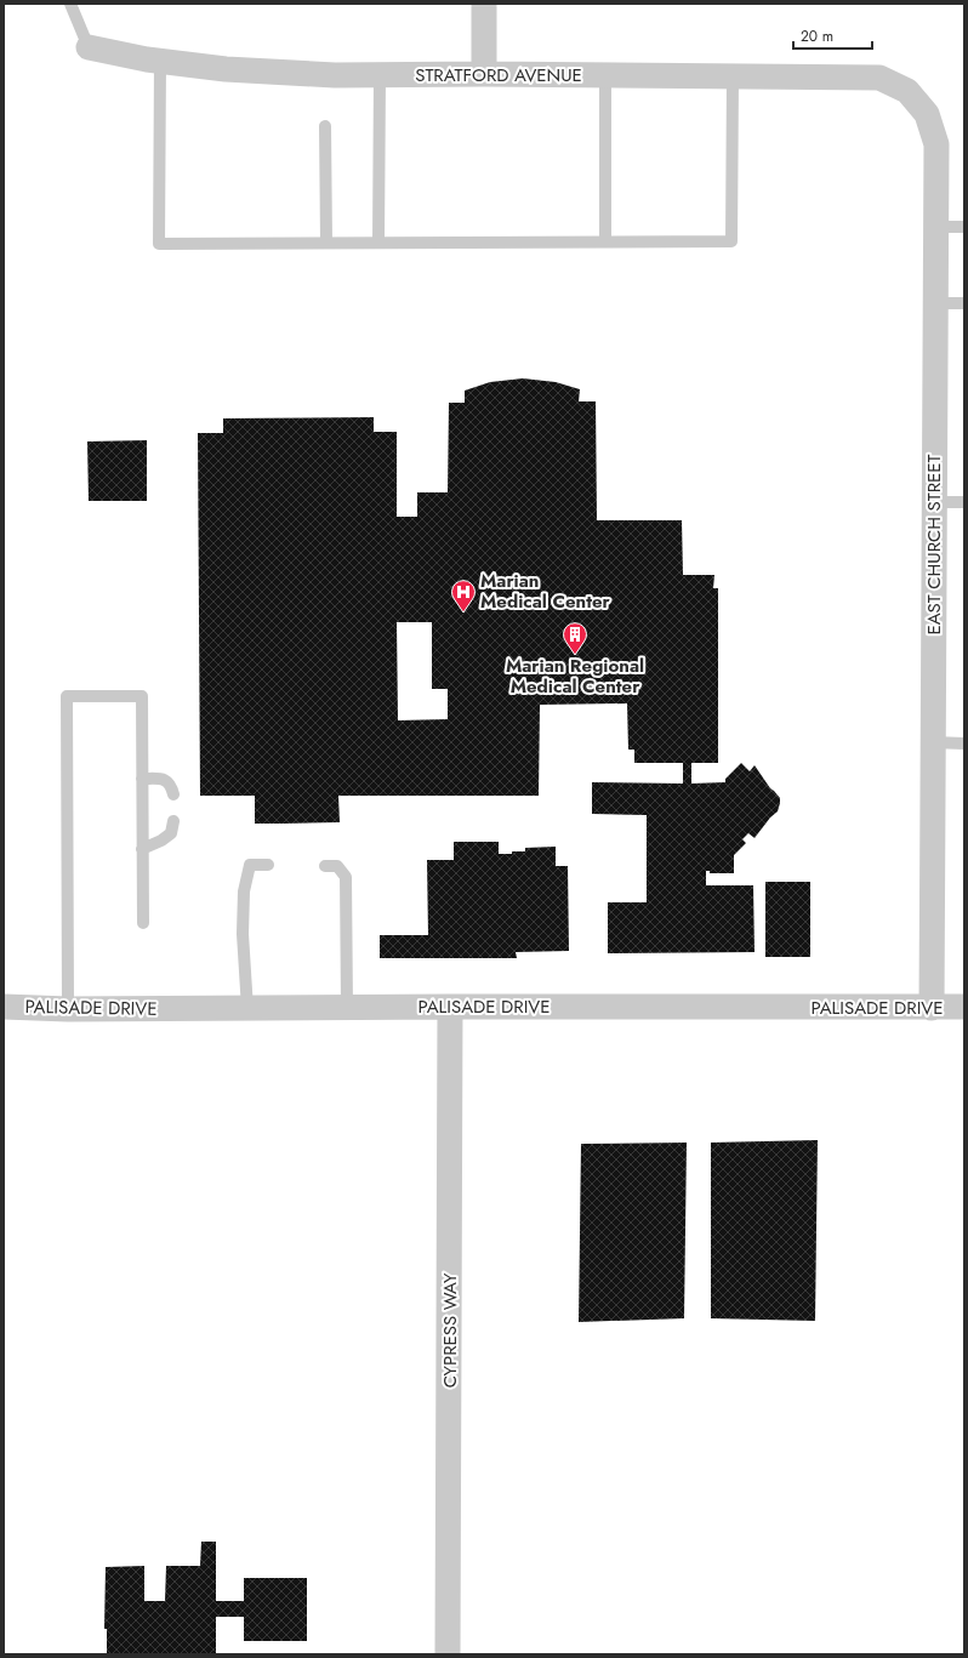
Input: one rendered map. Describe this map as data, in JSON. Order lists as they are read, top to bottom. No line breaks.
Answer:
{"streets":{"street":["STRATFORD AVENUE","EAST CHURCH STREET","PALISADE DRIVE","CYPRESS WAY"]},"crossings":[["STRATFORD AVENUE","EAST CHURCH STREET"],["EAST CHURCH STREET","PALISADE DRIVE"],["PALISADE DRIVE","CYPRESS WAY"]],"places":{"hospital":["Marian Medical Center"],"building":["Marian Regional Medical Center"]},"scale_bar":"20 m"}
